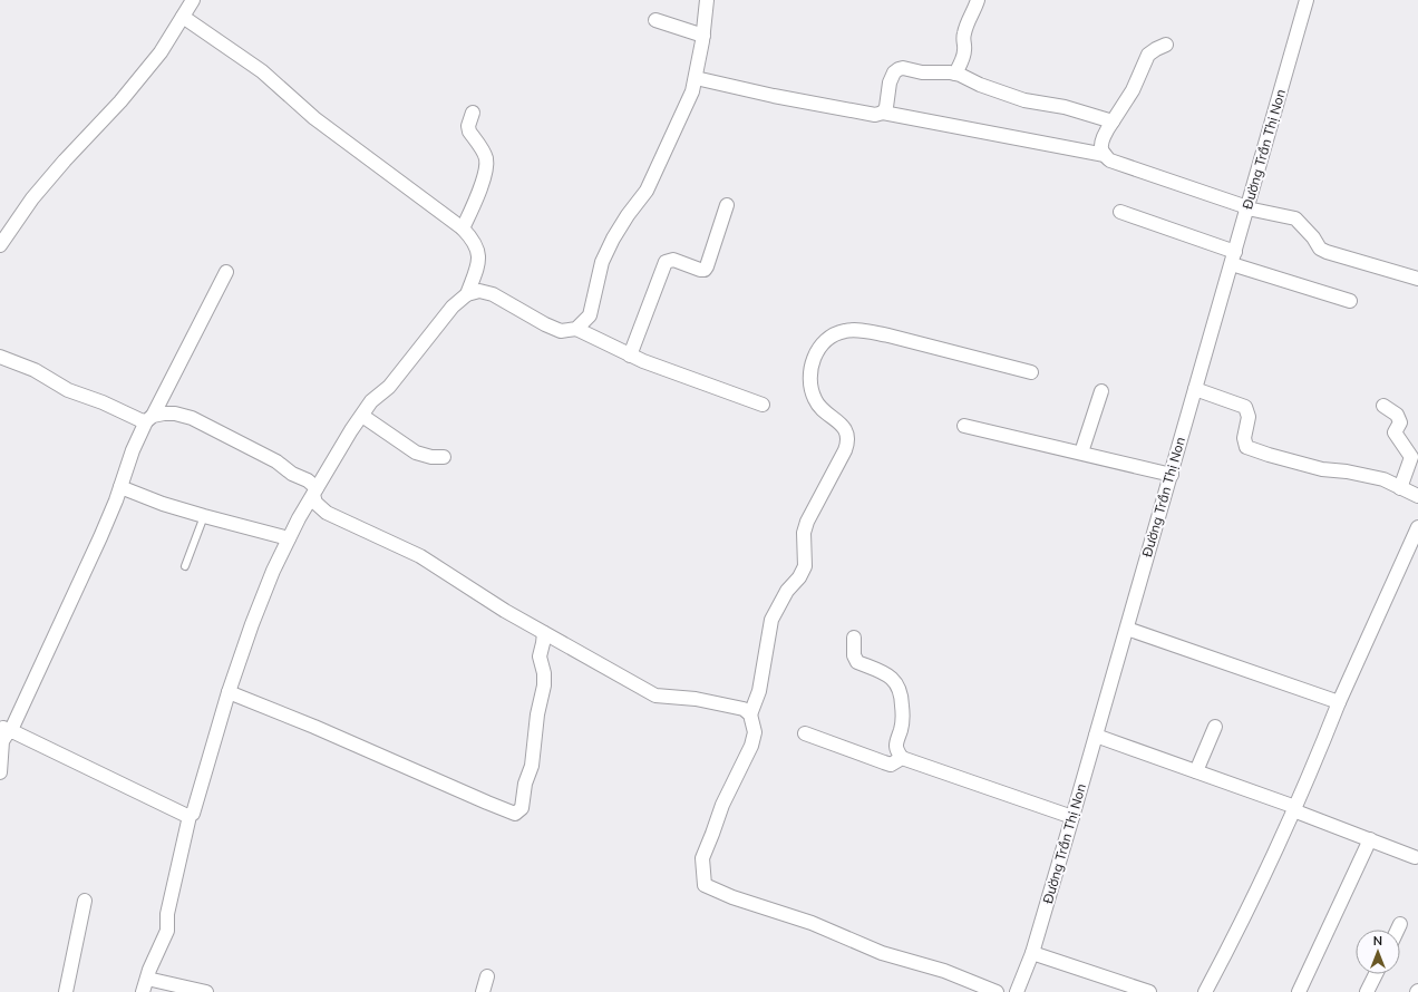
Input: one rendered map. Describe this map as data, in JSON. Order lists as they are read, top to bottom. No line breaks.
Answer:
{"streets":{"street":["Đường Trần Thị Non"]},"north":"top"}
